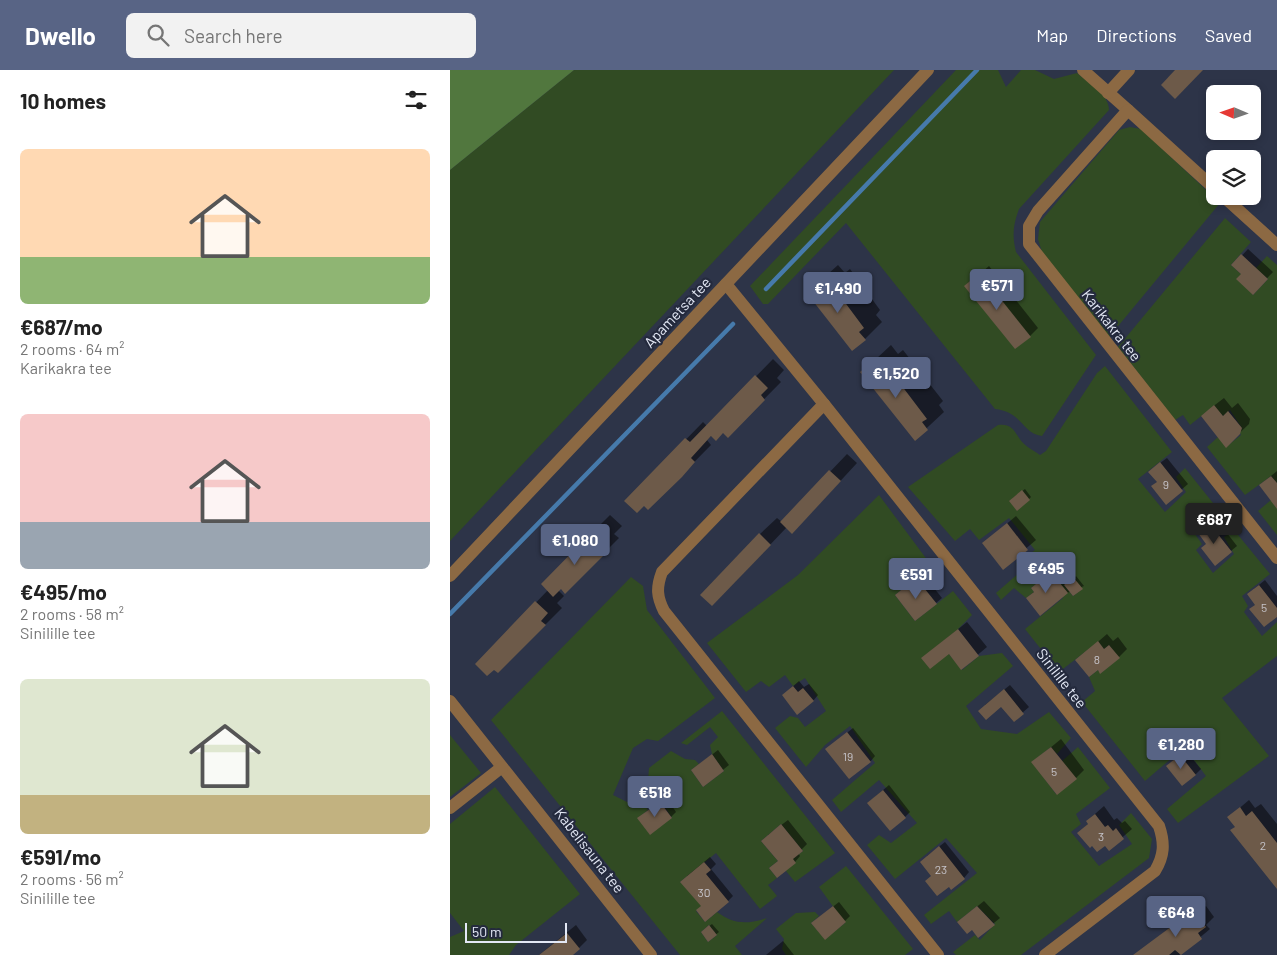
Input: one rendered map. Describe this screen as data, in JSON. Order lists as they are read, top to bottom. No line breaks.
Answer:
{"streets":{"street":["Apametsa tee","Karikakra tee","Sinilille tee","Kabelisauna tee"]},"crossings":[["Apametsa tee","Sinilille tee"]],"house_numbers":["9","5","8","19","5","3","2","23","30"],"scale_bar":"50 m","north":"left","page":{"header":"Dwello","search":"Search here","nav":["Map","Directions","Saved"],"heading":"10 homes","list":[{"name":"€687/mo","note":"2 rooms · 64 m² · Karikakra tee"},{"name":"€495/mo","note":"2 rooms · 58 m² · Sinilille tee"},{"name":"€591/mo","note":"2 rooms · 56 m² · Sinilille tee"}],"price":["€571","€1,490","€1,520","€687","€1,080","€495","€591","€1,280","€518","€648"],"scale":"50 m"}}
